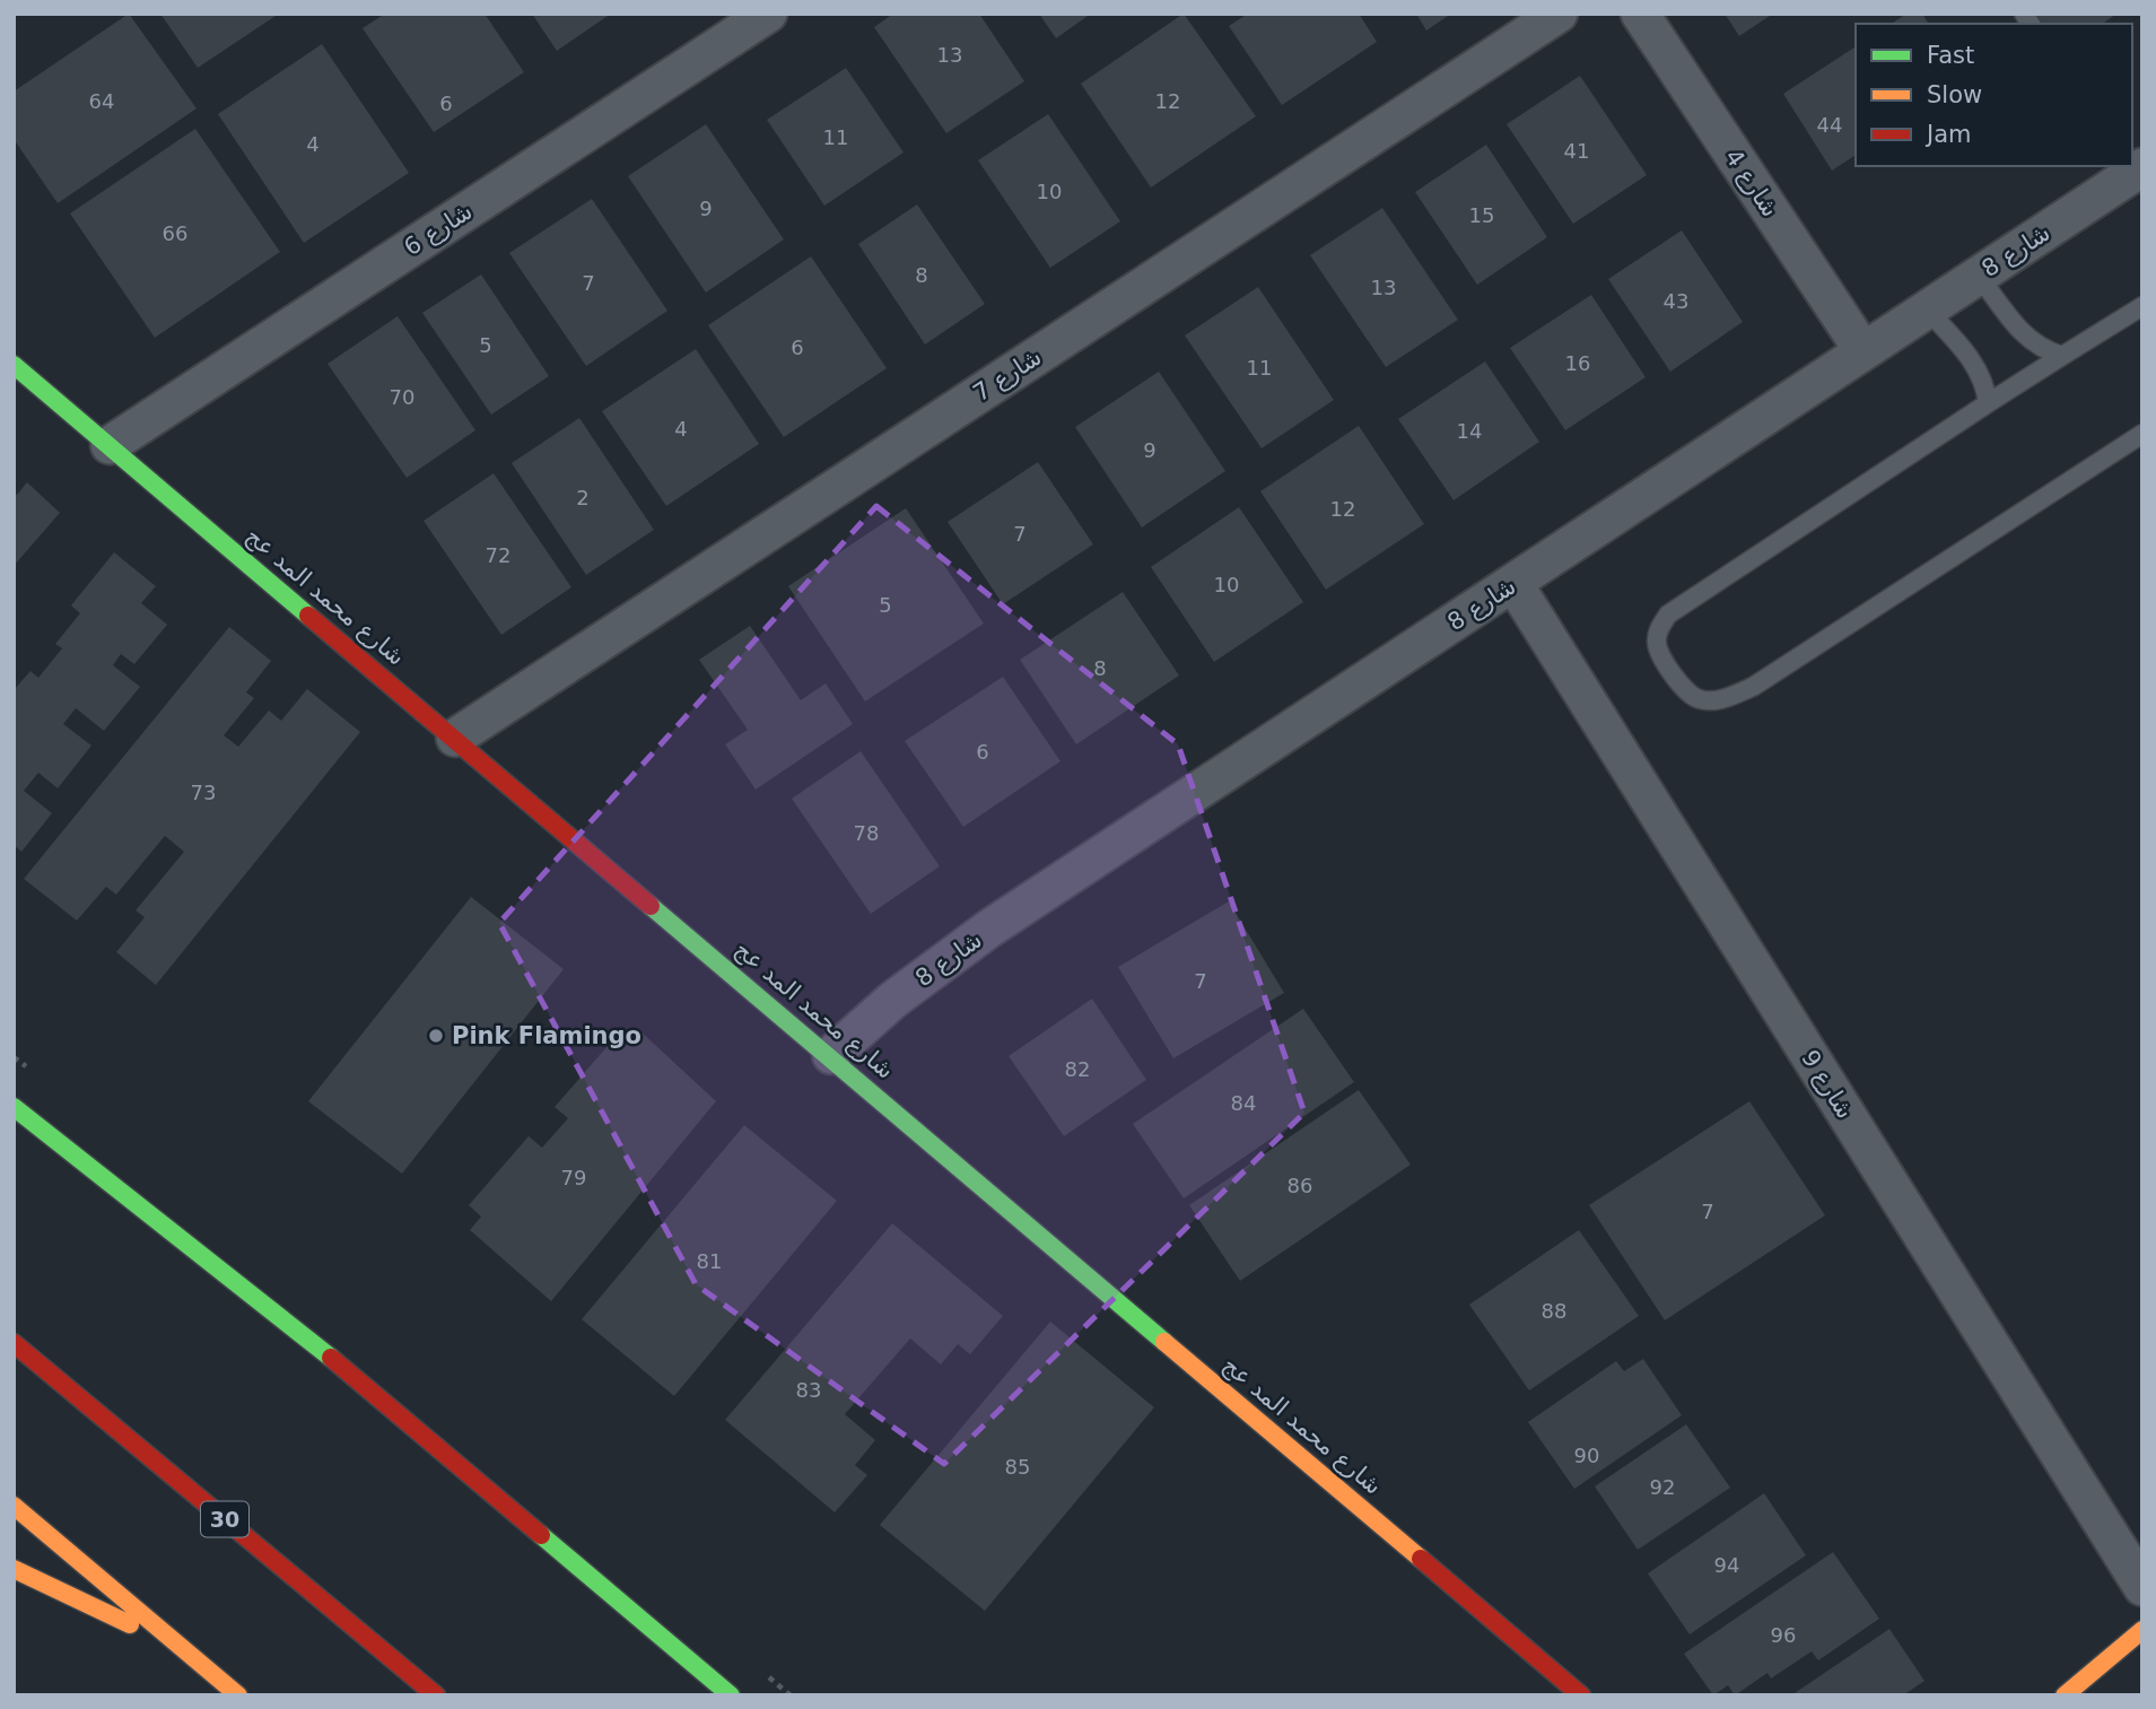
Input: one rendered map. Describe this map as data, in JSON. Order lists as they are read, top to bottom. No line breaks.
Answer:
{"streets":{"main road":["شارع محمد المد عج","30"],"street":["شارع 4","شارع 6","شارع 8","شارع 7","شارع 9"]},"crossings":[["شارع 4","شارع 8"],["شارع 6","شارع محمد المد عج"],["شارع 8","شارع محمد المد عج"],["شارع 8","شارع 9"],["شارع 7","شارع محمد المد عج"]],"places":["Pink Flamingo"],"house_numbers":["13","64","12","6","44","11","4","41","10","9","15","66","8","7","13","43","5","6","16","11","70","4","14","9","2","12","7","72","10","5","8","6","73","78","7","82","84","79","86","7","81","88","83","90","85","92","94","96"],"legend":["Fast","Slow","Jam"]}
